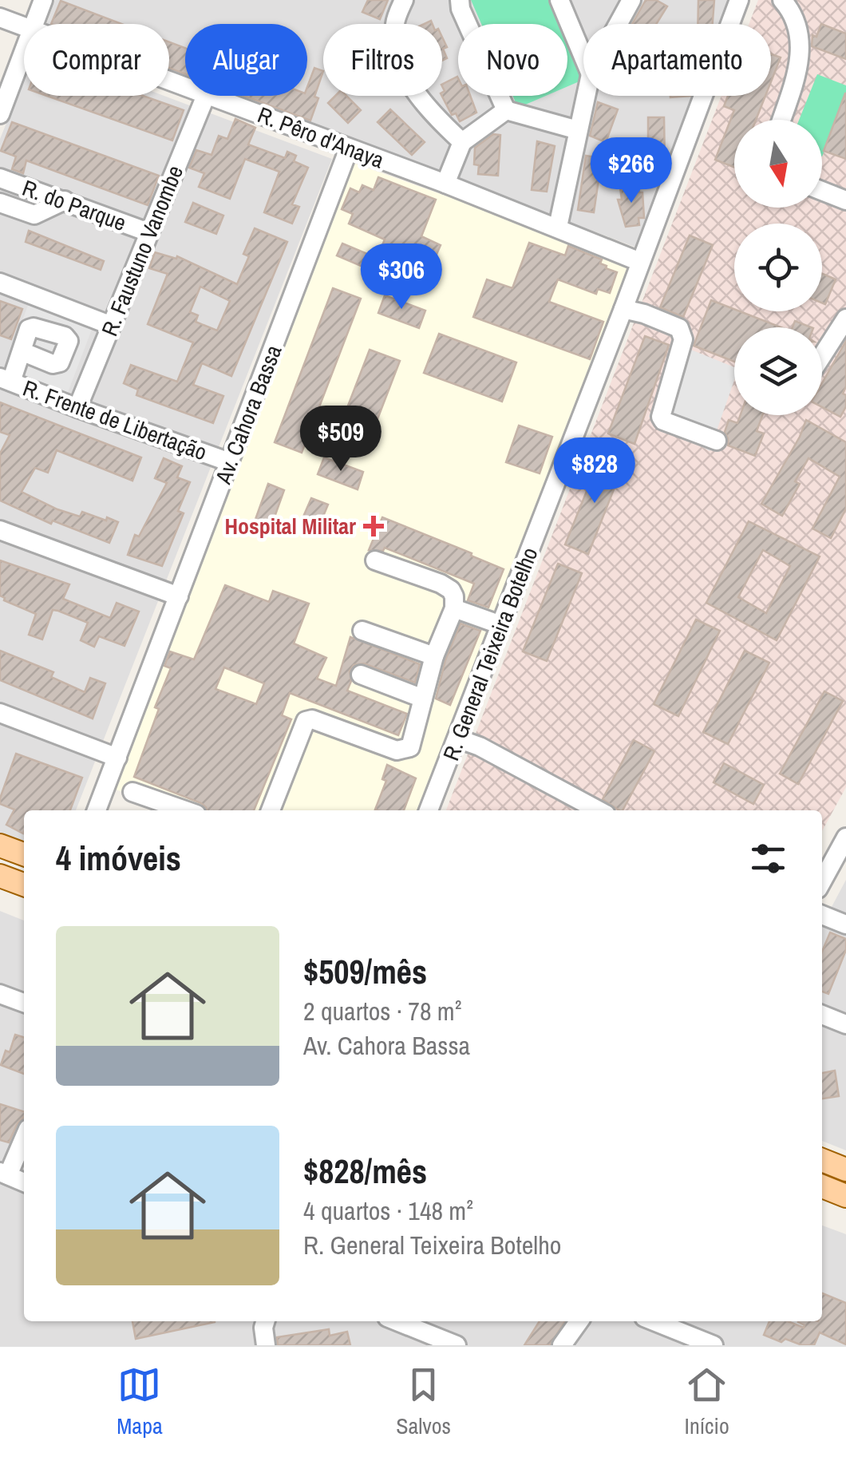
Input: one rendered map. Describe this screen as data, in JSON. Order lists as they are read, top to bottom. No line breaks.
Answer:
{"streets":{"street":["R. Pêro d'Anaya","R. do Parque","R. Faustuno Vanombe","Av. Cahora Bassa","R. Frente de Libertação","R. General Teixeira Botelho"]},"crossings":[["R. Pêro d'Anaya","Av. Cahora Bassa"],["R. Pêro d'Anaya","R. General Teixeira Botelho"],["R. do Parque","R. Faustuno Vanombe"],["R. Faustuno Vanombe","R. Frente de Libertação"],["Av. Cahora Bassa","R. Frente de Libertação"]],"places":{"health":["Hospital Militar"]},"north":"bottom","page":{"chip":["Comprar","Alugar","Filtros","Novo","Apartamento"],"price":["$266","$306","$509","$828"],"heading":"4 imóveis","list":[{"name":"$509/mês","note":"2 quartos · 78 m² · Av. Cahora Bassa"},{"name":"$828/mês","note":"4 quartos · 148 m² · R. General Teixeira Botelho"}],"tabs":["Mapa","Salvos","Início"]}}
